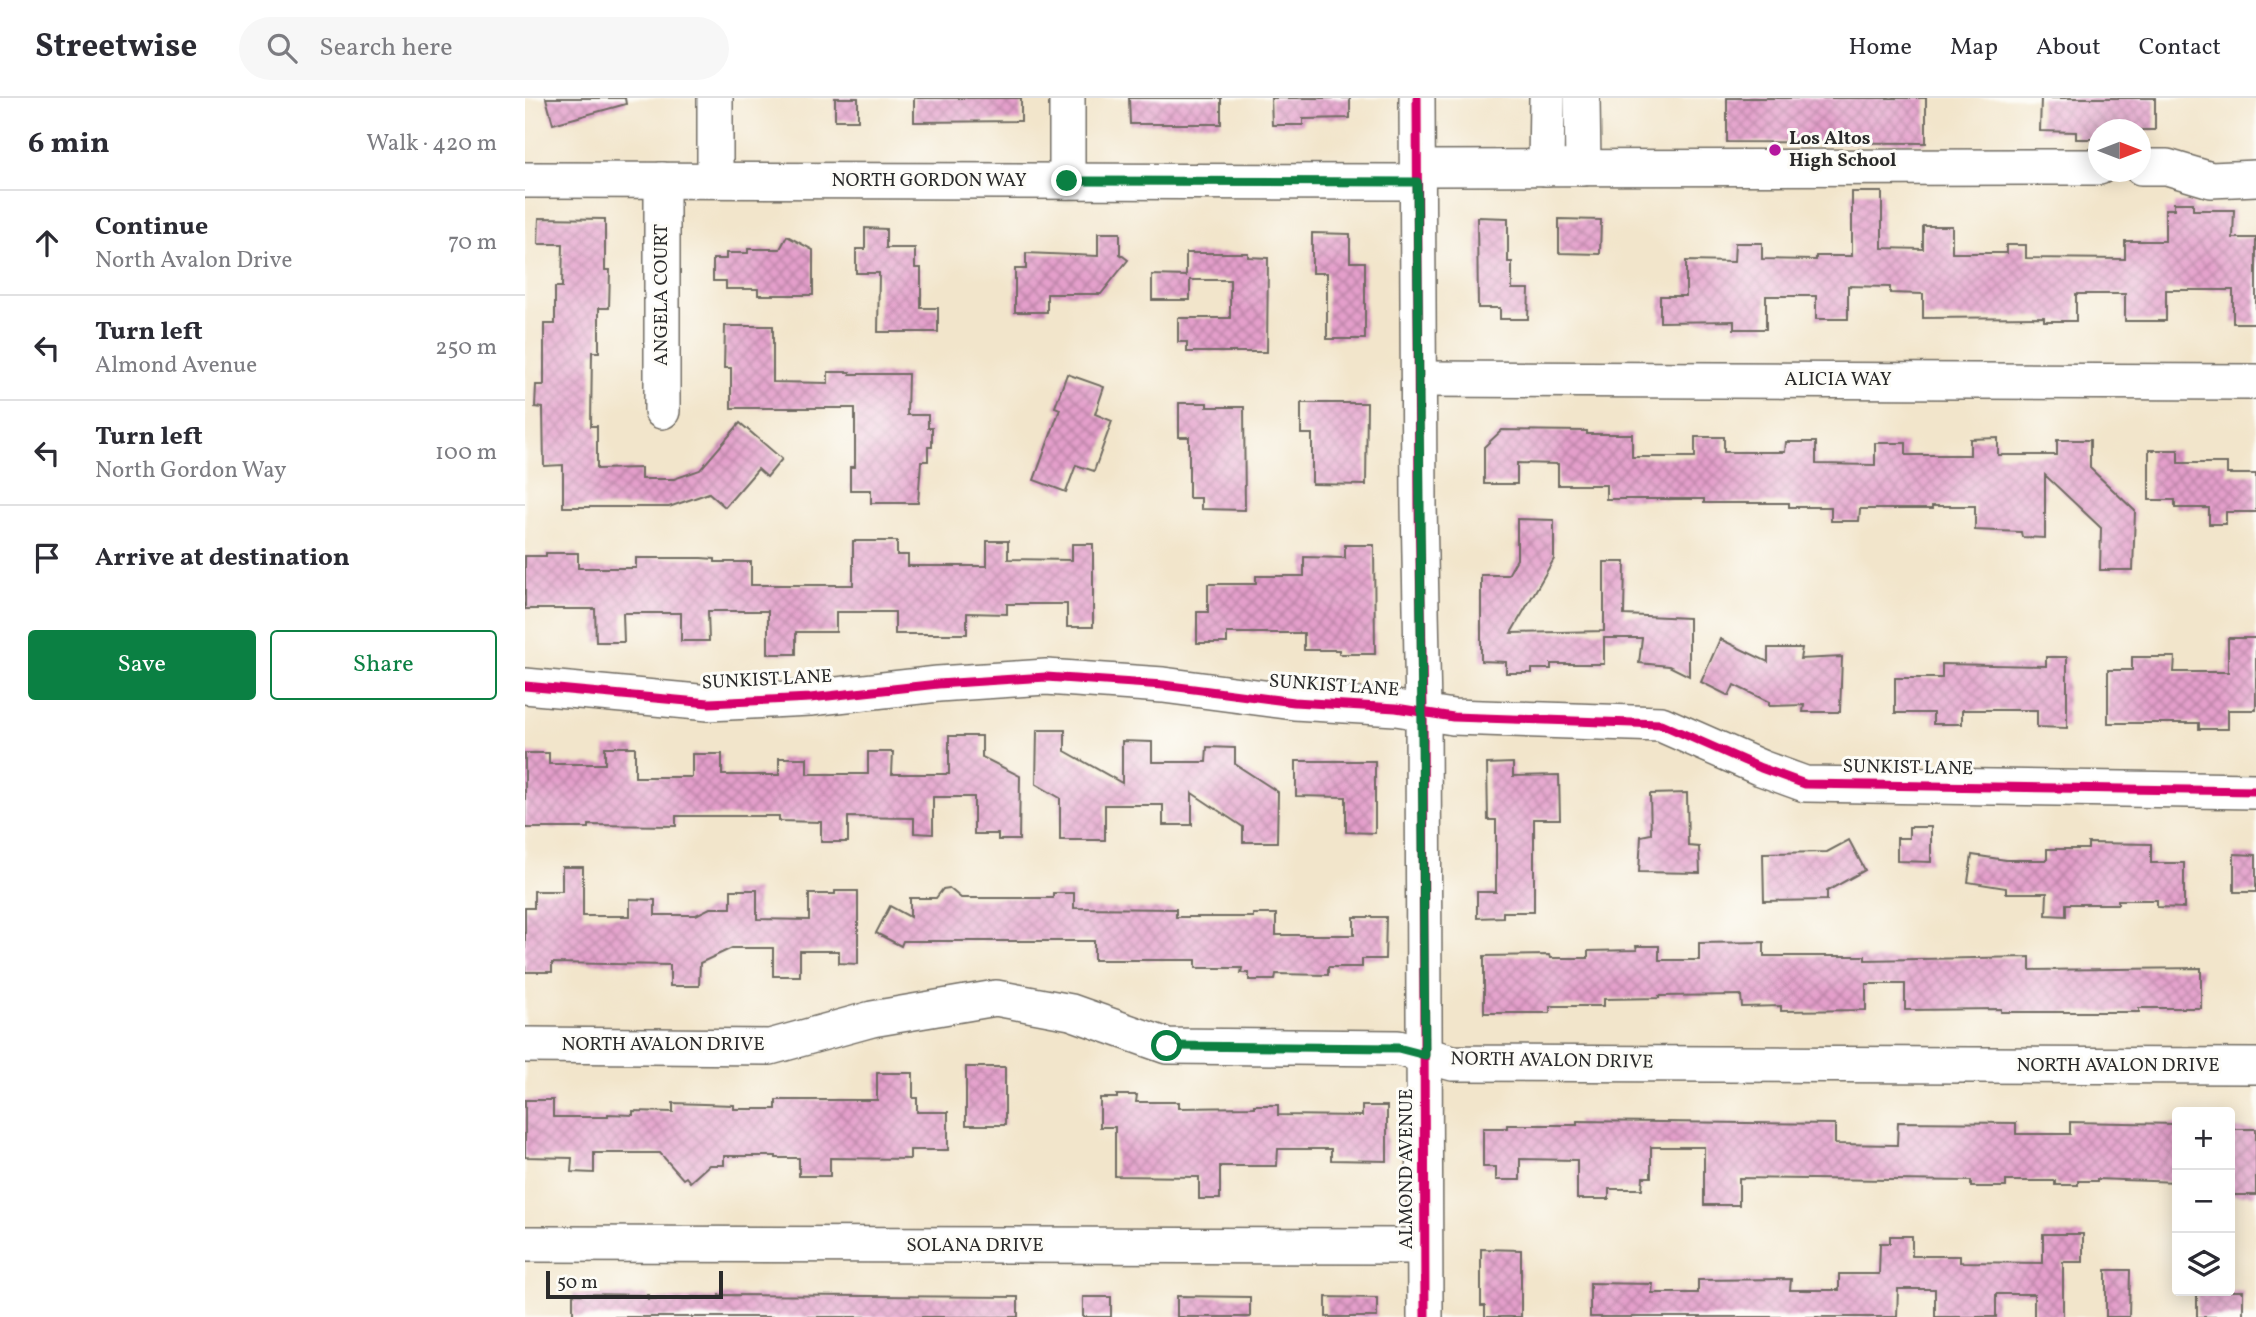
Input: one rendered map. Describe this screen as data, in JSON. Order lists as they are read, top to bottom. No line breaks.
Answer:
{"streets":{"street":["NORTH GORDON WAY","ANGELA COURT","ALICIA WAY","SUNKIST LANE","NORTH AVALON DRIVE","ALMOND AVENUE","SOLANA DRIVE"]},"crossings":[["NORTH GORDON WAY","ANGELA COURT"],["NORTH GORDON WAY","ALMOND AVENUE"],["ALICIA WAY","ALMOND AVENUE"],["SUNKIST LANE","ALMOND AVENUE"],["NORTH AVALON DRIVE","ALMOND AVENUE"],["ALMOND AVENUE","SOLANA DRIVE"]],"places":["Los Altos High School"],"scale_bar":"50 m","north":"right","page":{"header":"Streetwise","search":"Search here","nav":["Home","Map","About","Contact"],"heading":["6 min","Walk · 420 m"],"list":[["Continue","North Avalon Drive","70 m"],["Turn left","Almond Avenue","250 m"],["Turn left","North Gordon Way","100 m"],"Arrive at destination"],"buttons":["Save","Share"],"map_buttons":["+","−"],"scale":"50 m"}}
